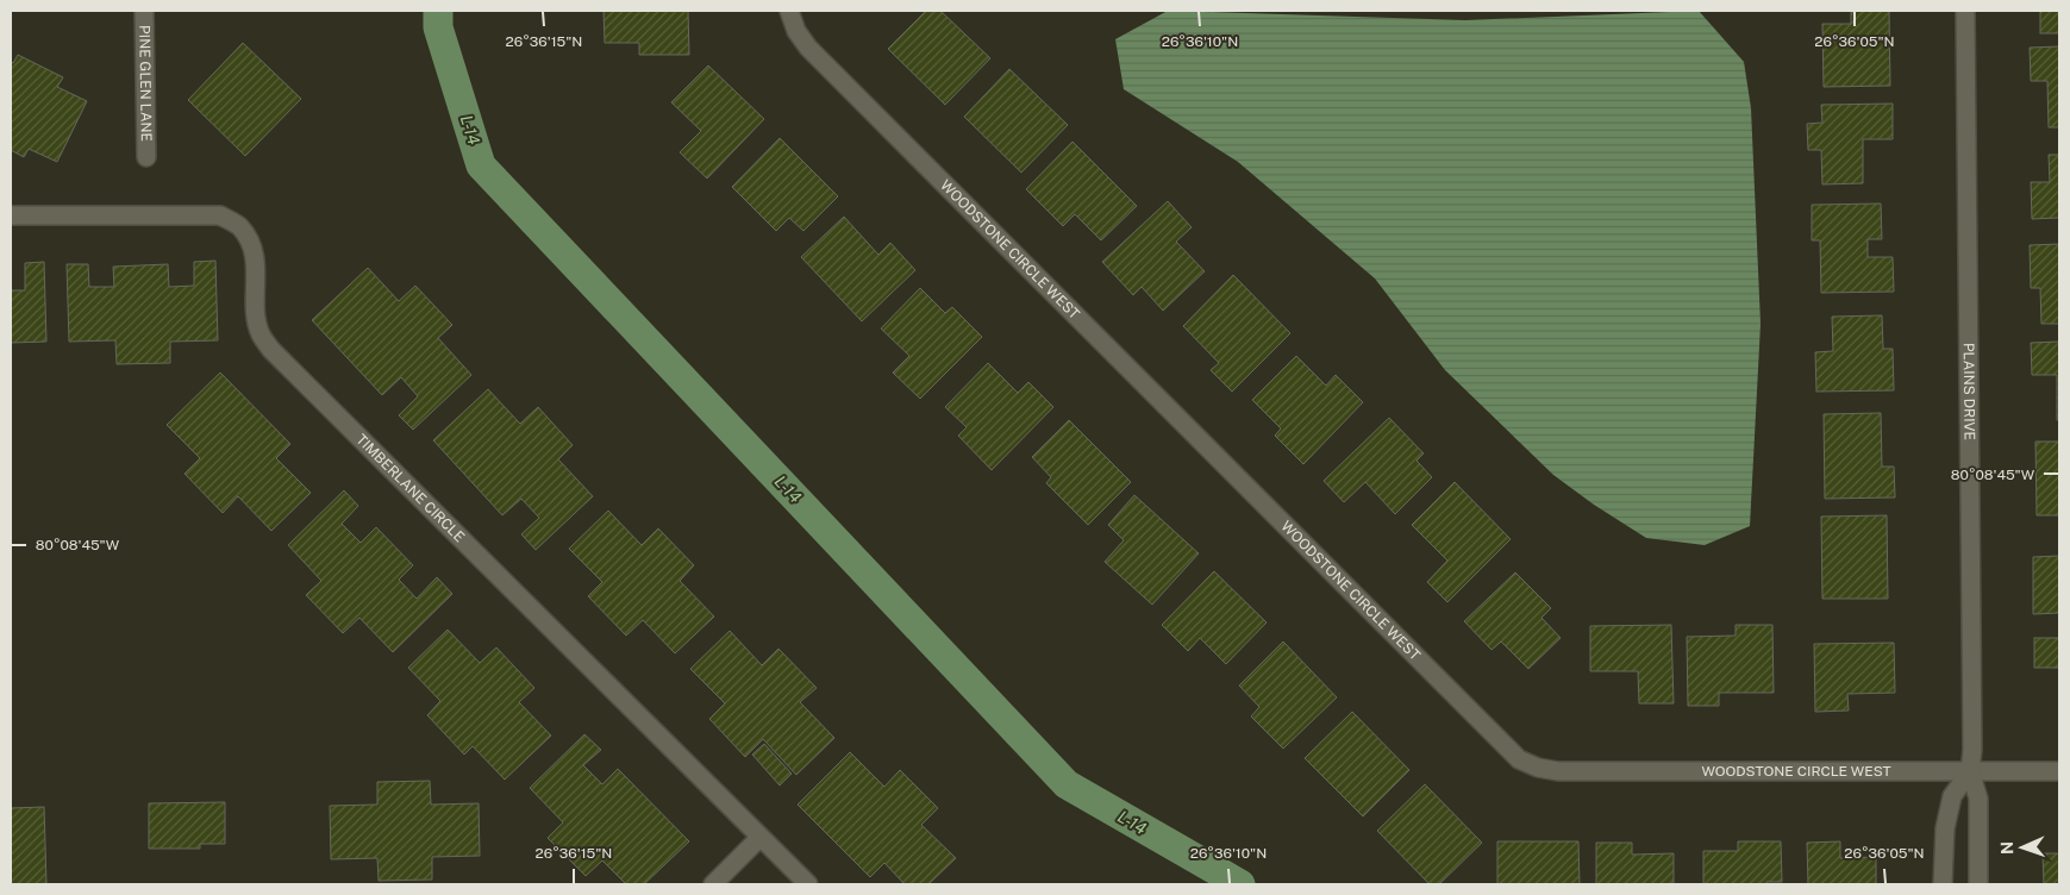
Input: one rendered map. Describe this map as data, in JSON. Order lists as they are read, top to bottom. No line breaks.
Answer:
{"streets":{"street":["PINE GLEN LANE","WOODSTONE CIRCLE WEST","PLAINS DRIVE","TIMBERLANE CIRCLE"]},"crossings":[["WOODSTONE CIRCLE WEST","PLAINS DRIVE"]],"water":["L-14"],"north":"left","coordinates":["26°36'15\"N","26°36'10\"N","26°36'05\"N","80°08'45\"W"]}
